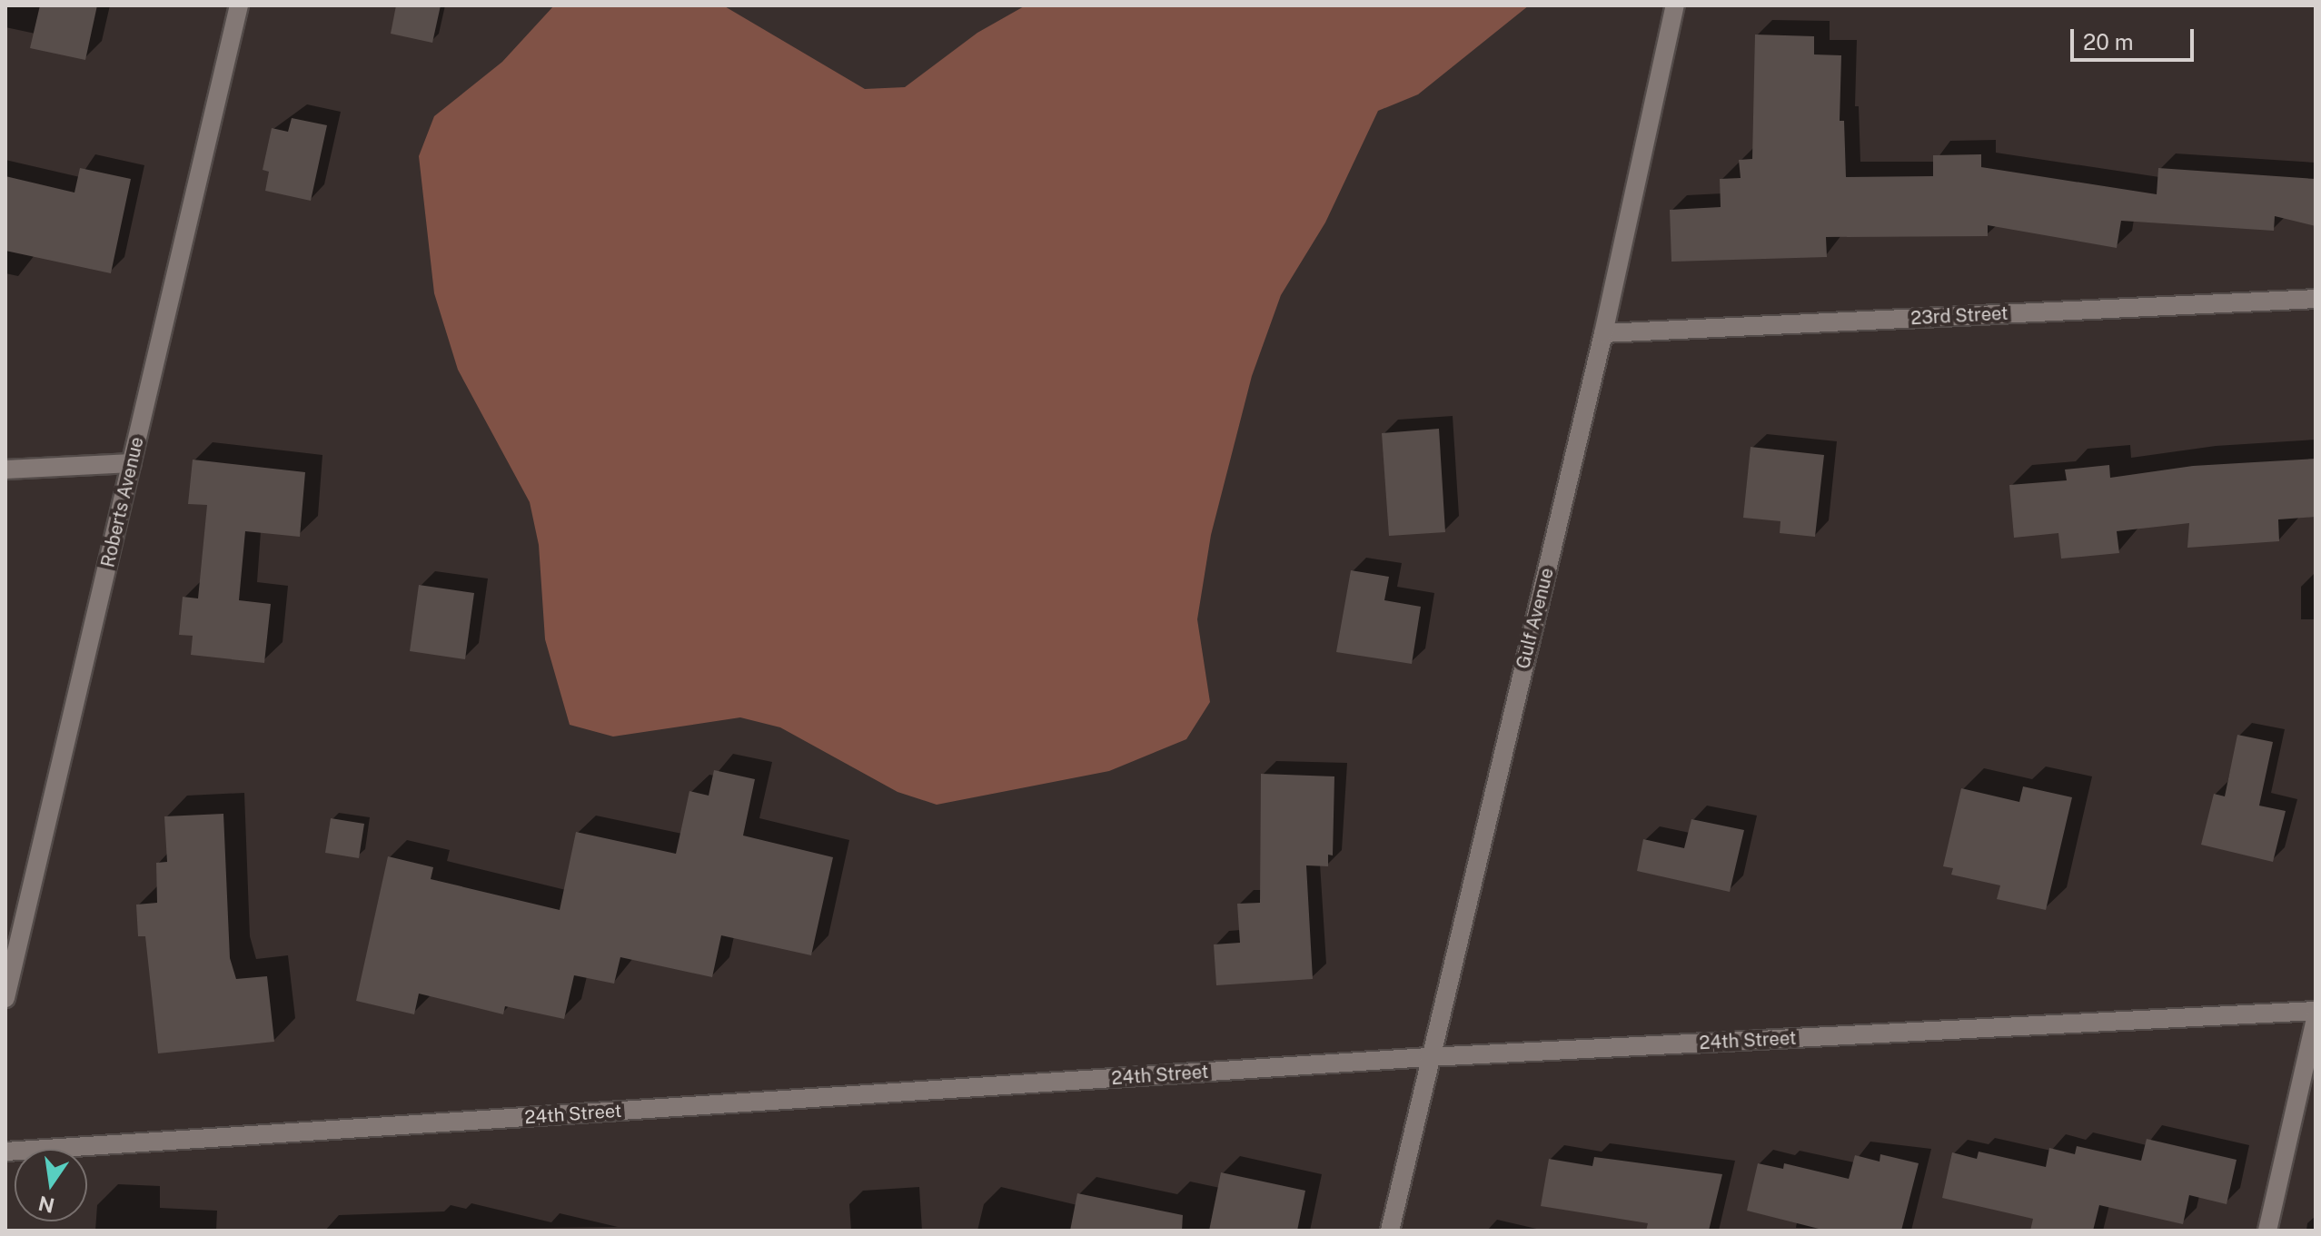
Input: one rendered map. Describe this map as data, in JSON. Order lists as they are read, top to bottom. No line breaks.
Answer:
{"streets":{"street":["23rd Street","Roberts Avenue","Gulf Avenue","24th Street"]},"crossings":[["23rd Street","Gulf Avenue"],["Gulf Avenue","24th Street"]],"scale_bar":"20 m","north":"bottom"}
